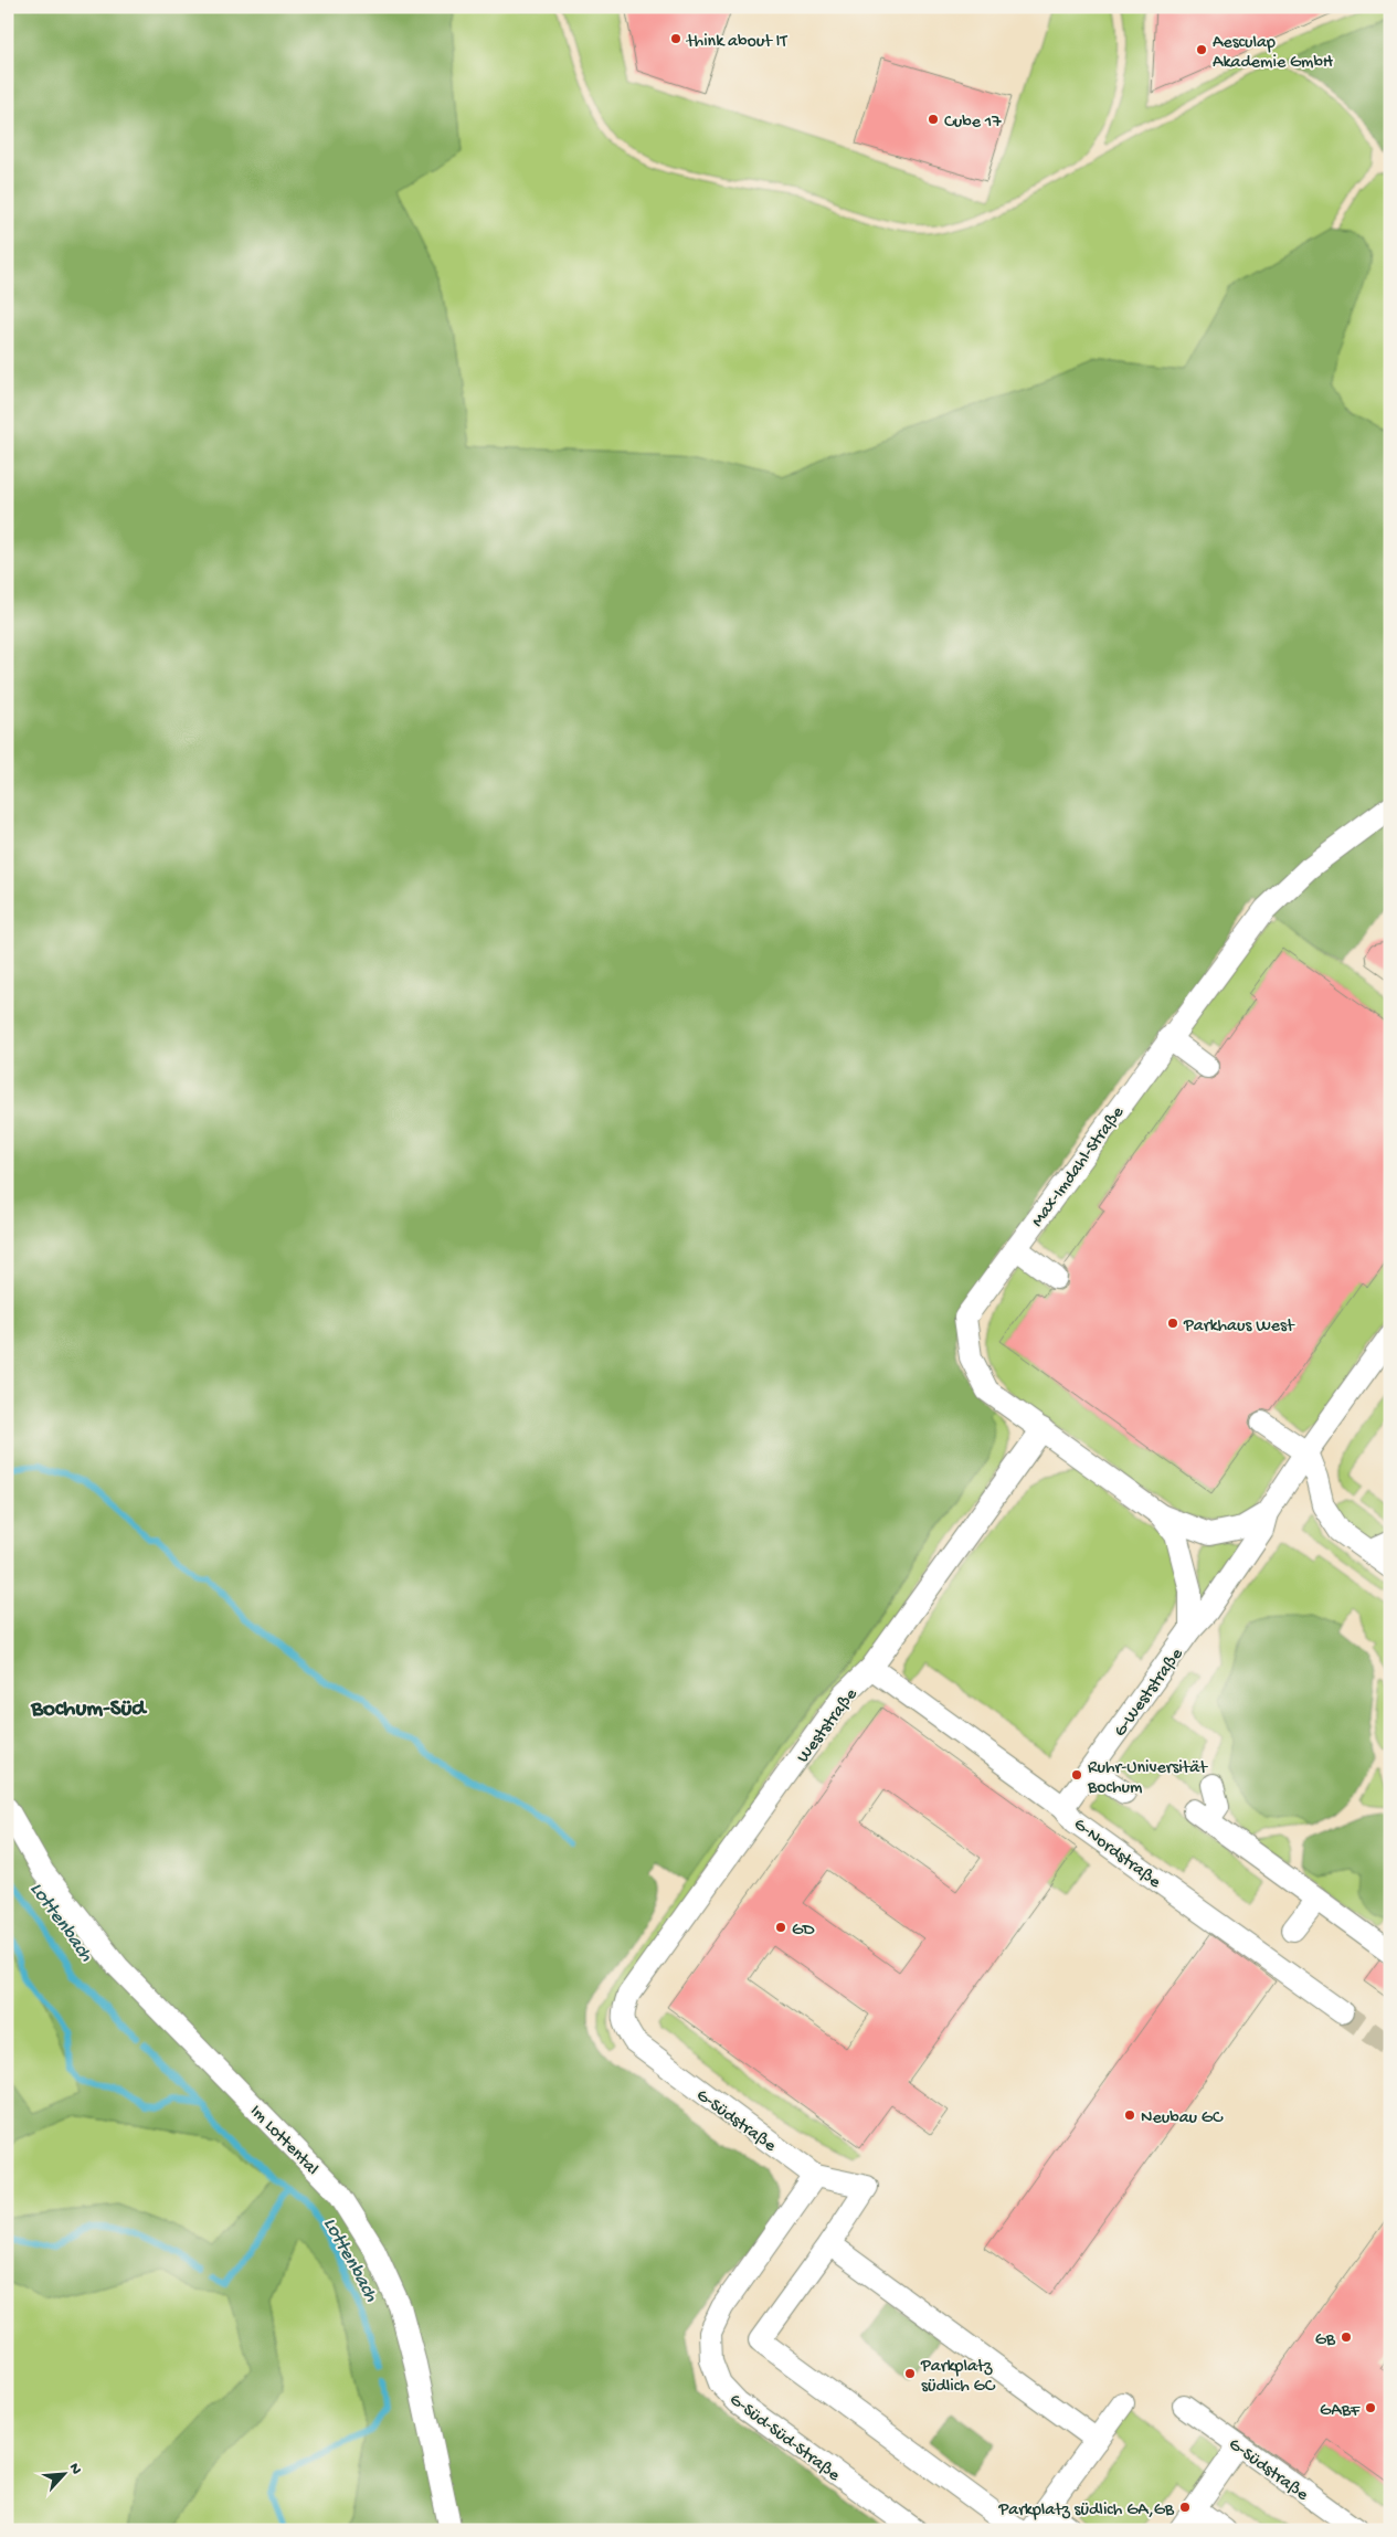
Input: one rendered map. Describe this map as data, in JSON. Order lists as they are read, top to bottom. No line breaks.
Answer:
{"streets":{"street":["Max-Imdahl-Straße","G-Weststraße","Weststraße","G-Nordstraße","G-Südstraße","Im Lottental","G-Süd-Süd-Straße"]},"crossings":[["Max-Imdahl-Straße","G-Weststraße"],["Max-Imdahl-Straße","Weststraße"],["G-Weststraße","G-Nordstraße"],["Weststraße","G-Nordstraße"],["Weststraße","G-Südstraße"],["G-Südstraße","G-Süd-Süd-Straße"]],"districts":["Bochum-Süd"],"water":["Lottenbach"],"places":["think about IT","Aesculap Akademie GmbH","Cube 17","Parkhaus West","Ruhr-Universität Bochum","GD","Neubau GC","GB","Parkplatz südlich GC","GABF","Parkplatz südlich GA,GB"],"north":"top right"}
